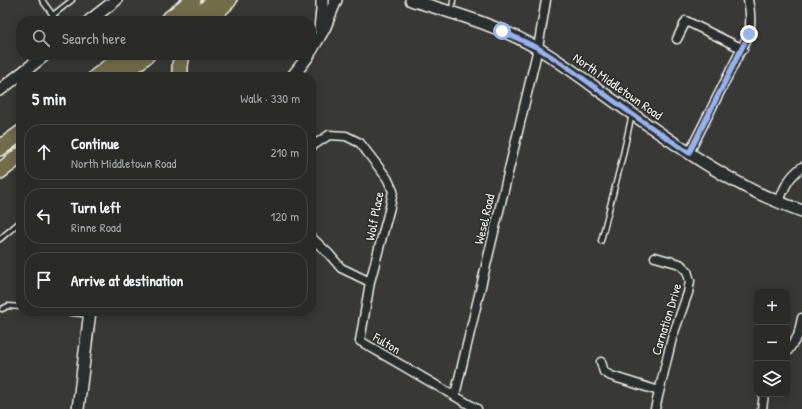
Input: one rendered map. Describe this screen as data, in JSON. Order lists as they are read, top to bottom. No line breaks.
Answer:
{"streets":{"street":["North Middletown Road","Wolf Place","Wesel Road","Carnation Drive","Fulton"]},"crossings":[["North Middletown Road","Wesel Road"],["Wolf Place","Fulton"],["Wesel Road","Fulton"]],"page":{"search":"Search here","heading":["5 min","Walk · 330 m"],"list":[["Continue","North Middletown Road","210 m"],["Turn left","Rinne Road","120 m"],"Arrive at destination"],"map_buttons":["+","−"]}}
